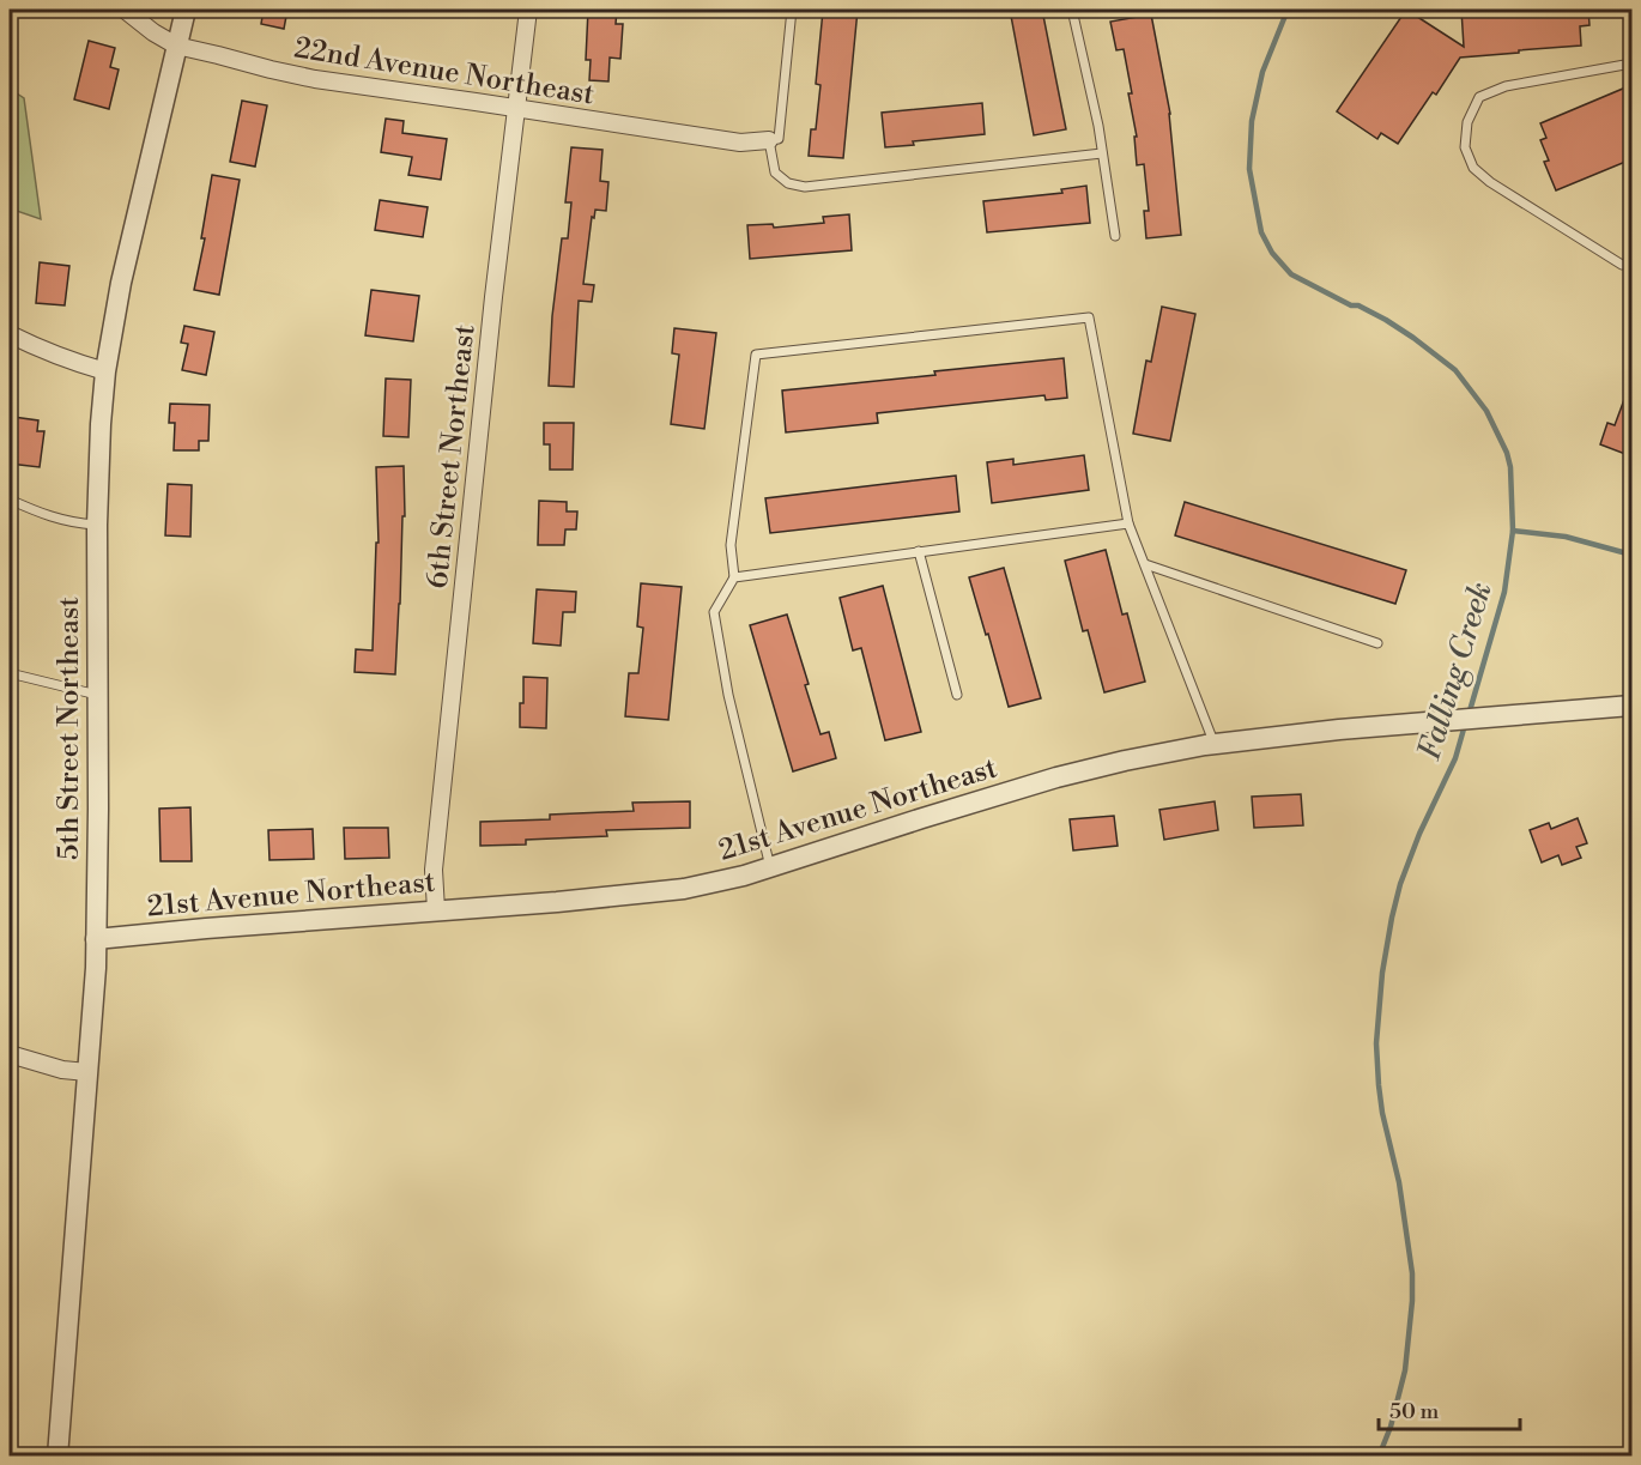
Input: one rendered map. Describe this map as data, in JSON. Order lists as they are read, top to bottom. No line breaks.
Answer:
{"streets":{"street":["22nd Avenue Northeast","6th Street Northeast","5th Street Northeast","21st Avenue Northeast"]},"crossings":[["22nd Avenue Northeast","6th Street Northeast"],["22nd Avenue Northeast","5th Street Northeast"],["6th Street Northeast","21st Avenue Northeast"],["5th Street Northeast","21st Avenue Northeast"]],"water":["Falling Creek"],"scale_bar":"50 m"}
